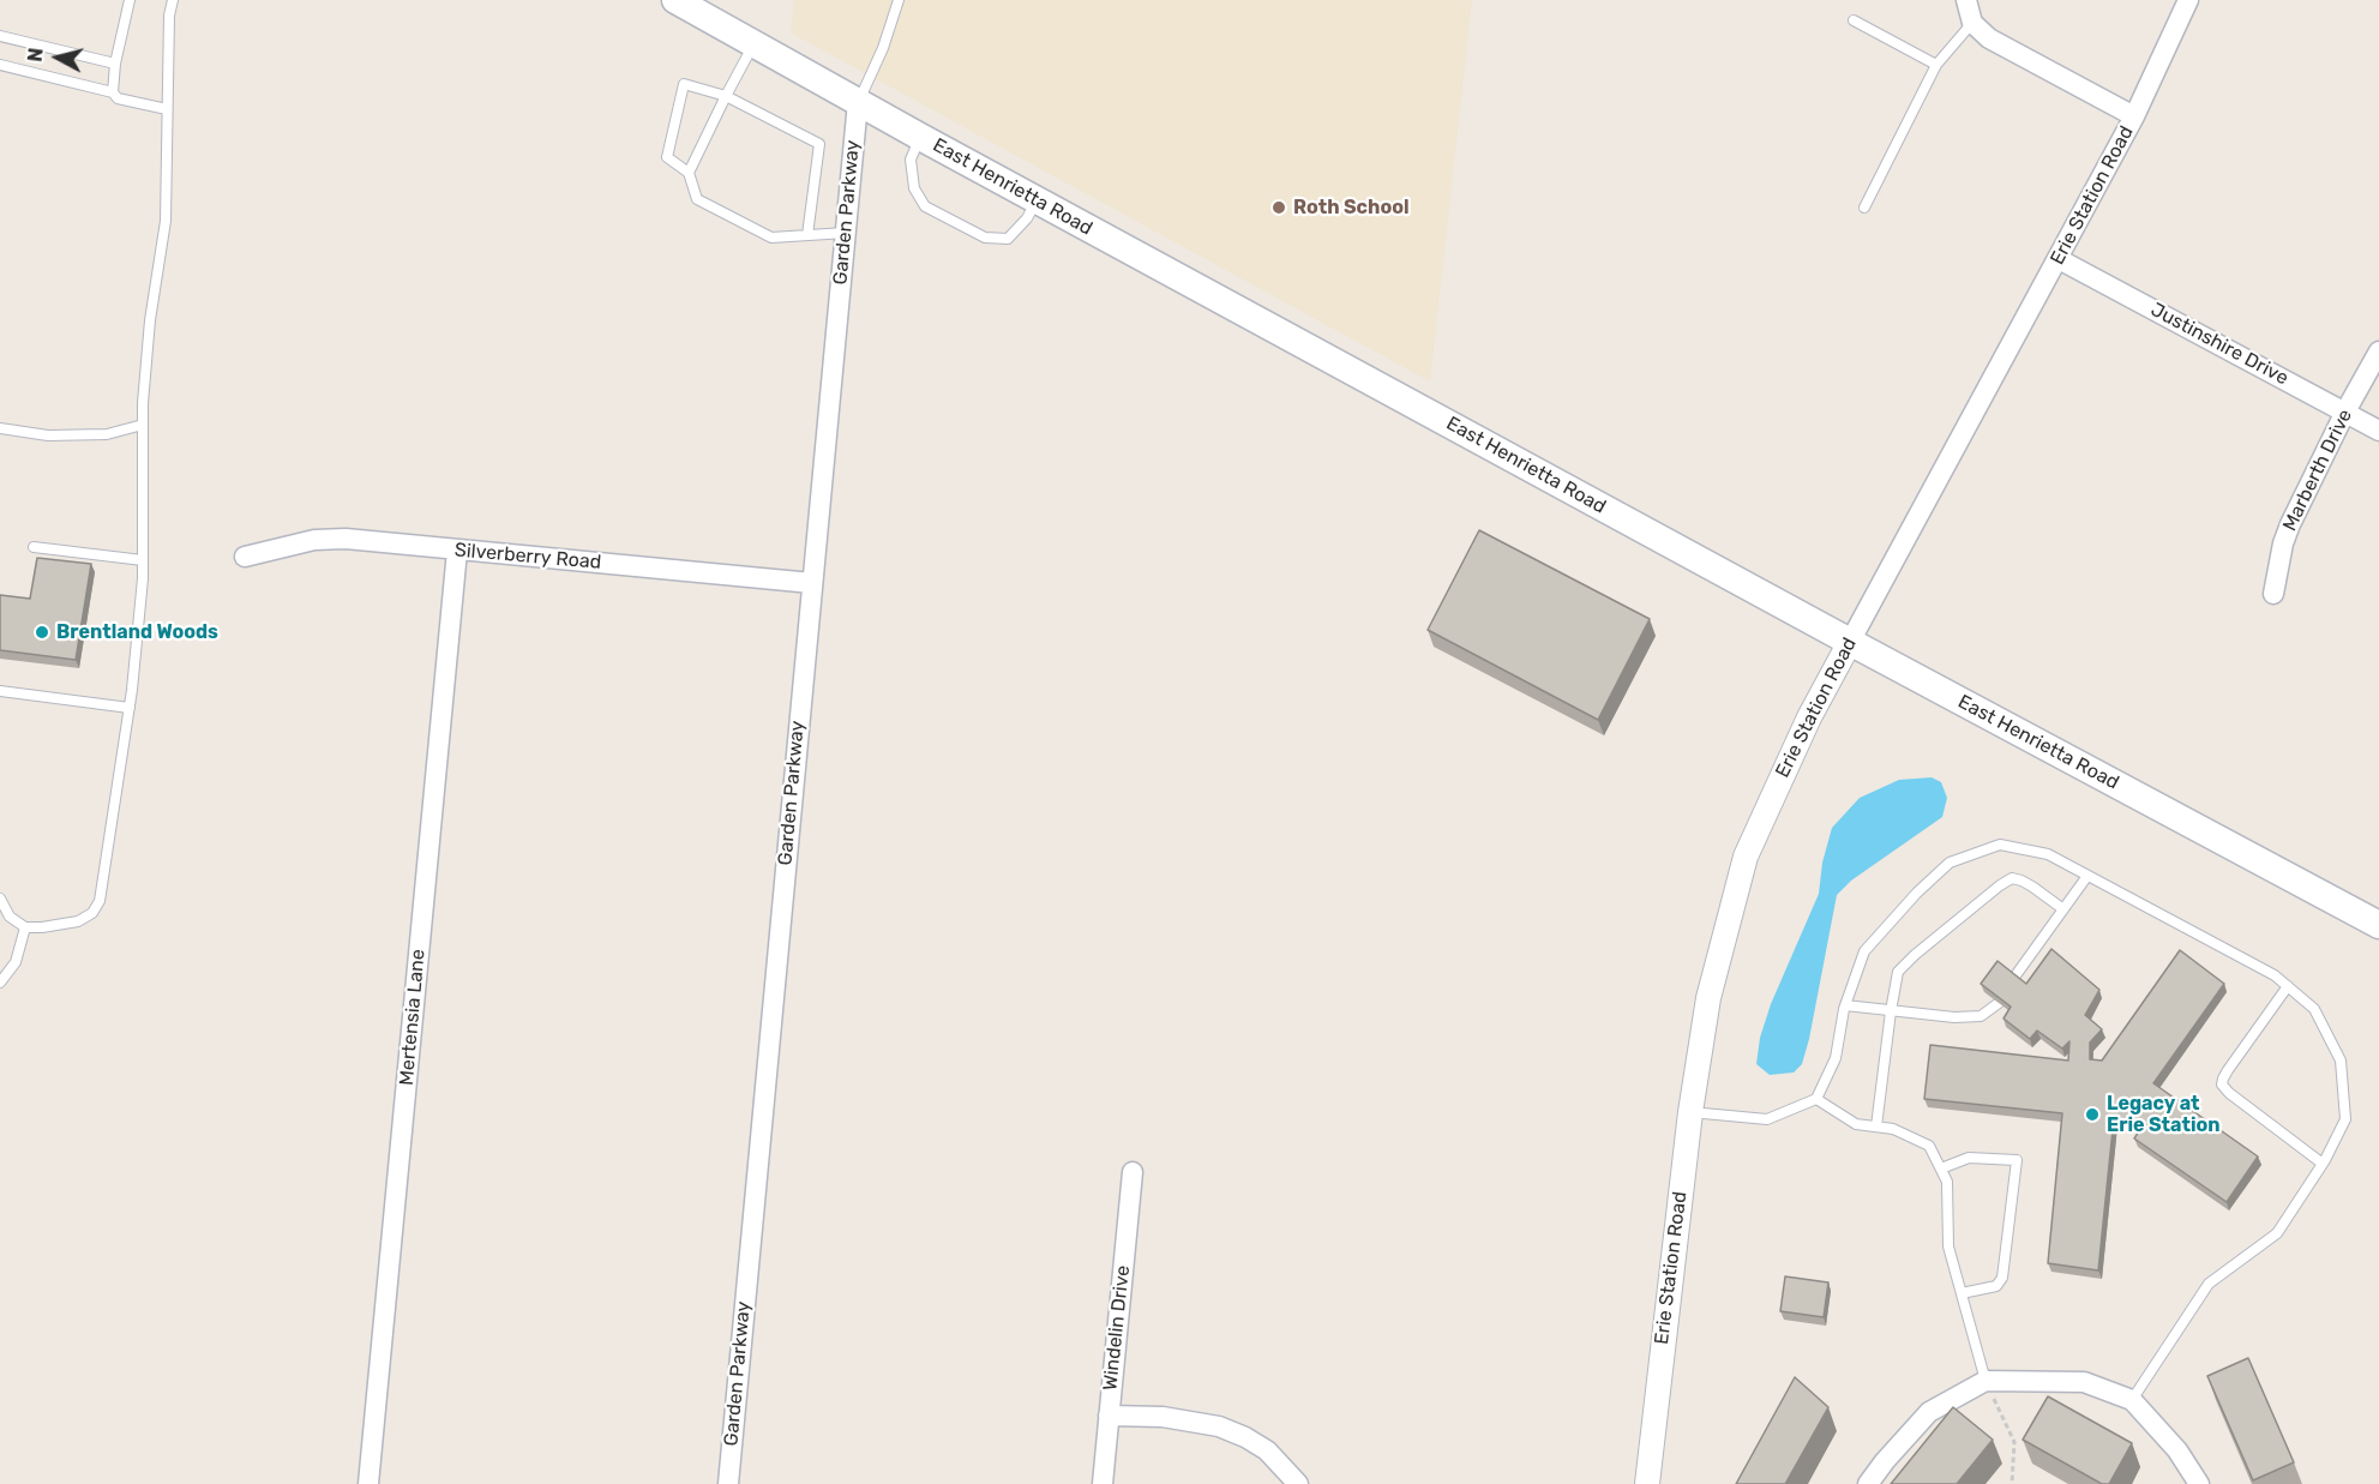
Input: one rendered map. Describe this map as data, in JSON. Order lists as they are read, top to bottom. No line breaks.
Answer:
{"streets":{"main road":["East Henrietta Road"],"street":["Erie Station Road","Garden Parkway","Justinshire Drive","Marberth Drive","Silverberry Road","Mertensia Lane","Windelin Drive"]},"crossings":[["East Henrietta Road","Erie Station Road"],["East Henrietta Road","Garden Parkway"],["Erie Station Road","Justinshire Drive"],["Garden Parkway","Silverberry Road"],["Justinshire Drive","Marberth Drive"],["Silverberry Road","Mertensia Lane"]],"places":["Roth School","Brentland Woods","Legacy at Erie Station"],"north":"left"}
